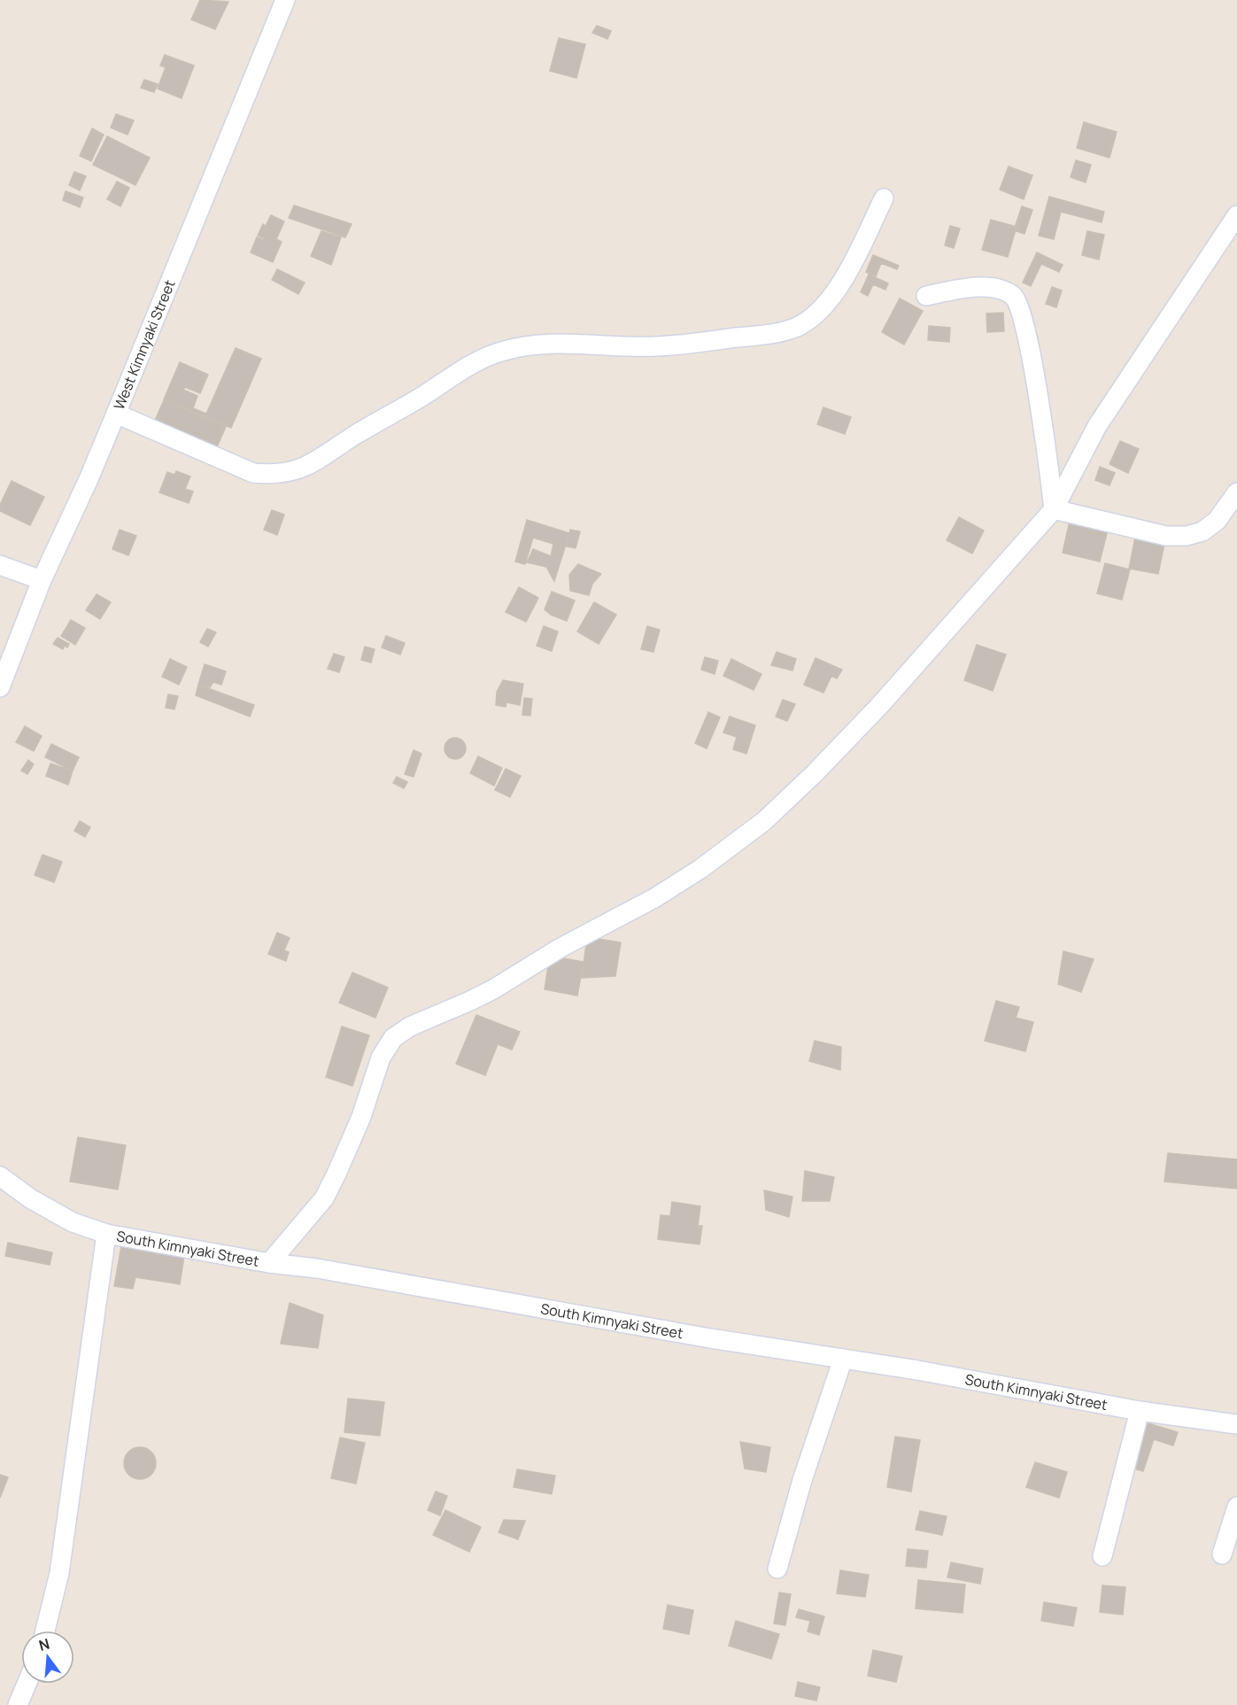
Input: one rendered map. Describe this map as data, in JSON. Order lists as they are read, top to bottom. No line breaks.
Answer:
{"streets":{"street":["West Kimnyaki Street","South Kimnyaki Street"]},"north":"top"}
